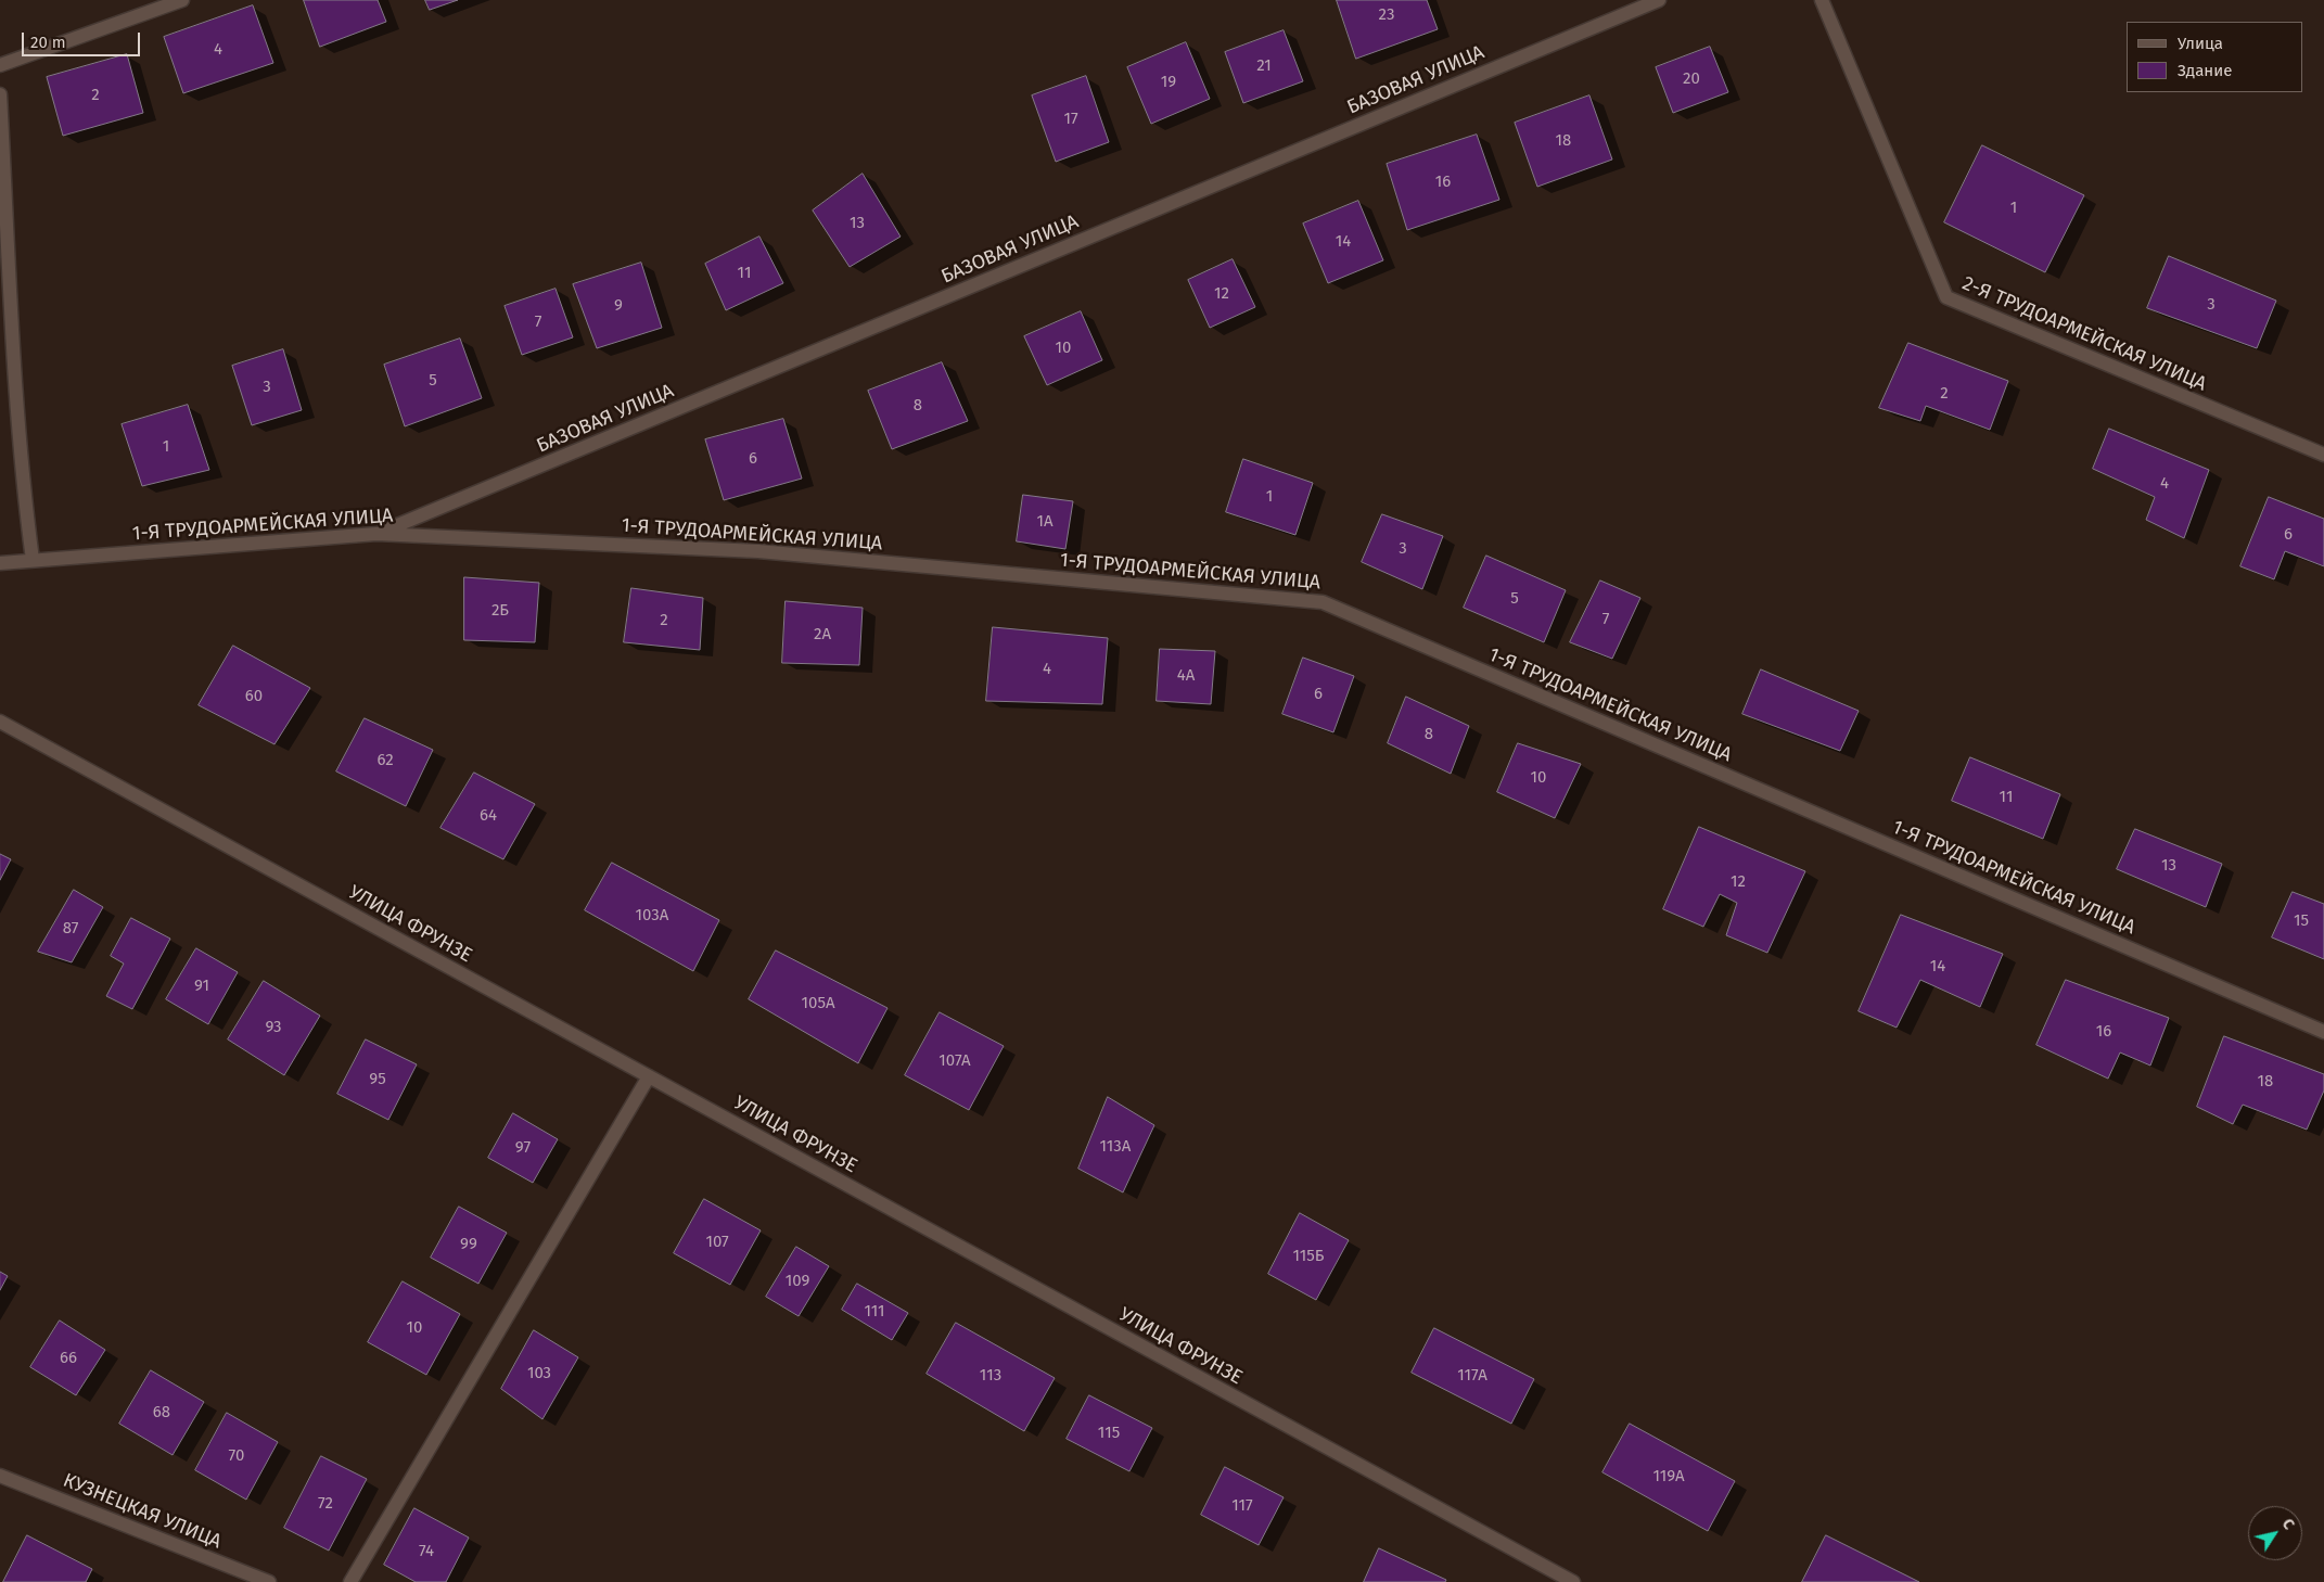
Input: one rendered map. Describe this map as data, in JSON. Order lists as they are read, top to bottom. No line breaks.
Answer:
{"streets":{"street":["БАЗОВАЯ УЛИЦА","2-Я ТРУДОАРМЕЙСКАЯ УЛИЦА","1-Я ТРУДОАРМЕЙСКАЯ УЛИЦА","УЛИЦА ФРУНЗЕ","КУЗНЕЦКАЯ УЛИЦА"]},"crossings":[["БАЗОВАЯ УЛИЦА","1-Я ТРУДОАРМЕЙСКАЯ УЛИЦА"]],"house_numbers":["23","4","21","20","19","2","17","18","16","1","13","14","11","12","3","9","7","10","5","3","2","8","1","6","4","1","1А","6","3","5","2Б","7","2","2А","4","4А","6","60","8","62","10","11","64","13","12","103А","15","87","14","91","105А","93","16","107А","95","18","113А","97","107","99","115Б","109","111","10","66","103","113","117А","68","115","70","119А","72","117","74"],"legend":["Улица","Здание"],"scale_bar":"20 m","north":"top right"}
